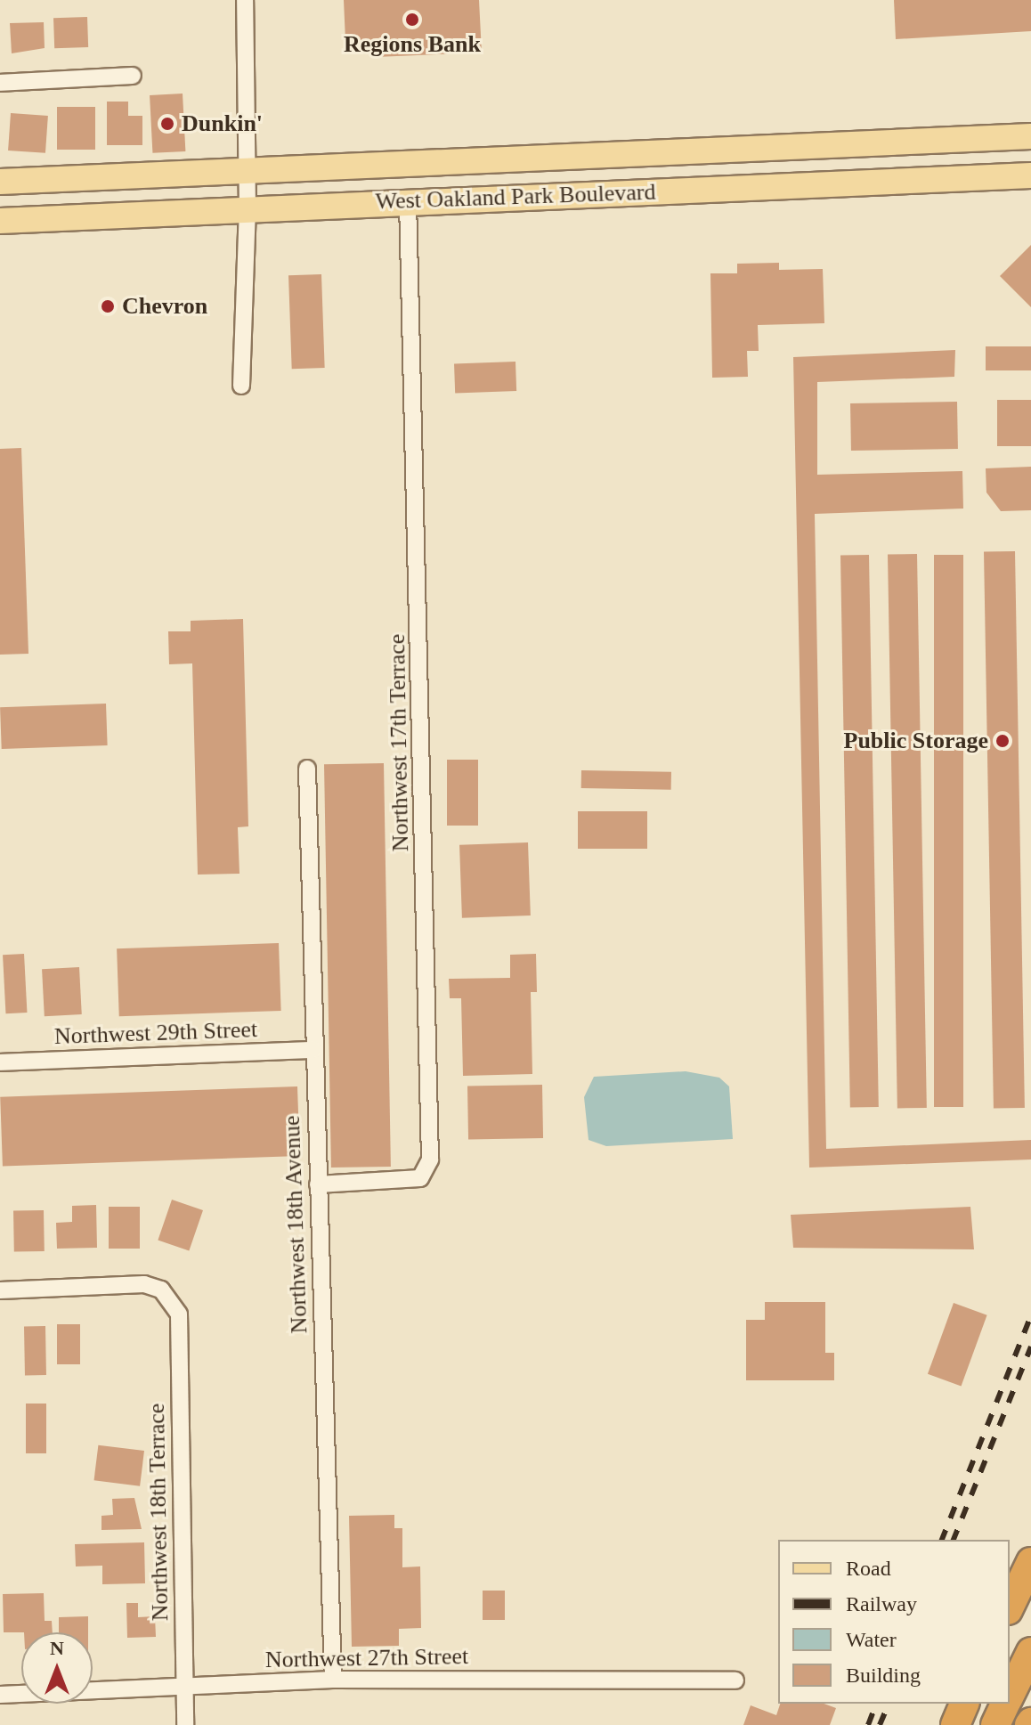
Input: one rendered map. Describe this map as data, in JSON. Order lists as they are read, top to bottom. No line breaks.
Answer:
{"streets":{"main road":["West Oakland Park Boulevard"],"street":["Northwest 17th Terrace","Northwest 29th Street","Northwest 18th Avenue","Northwest 18th Terrace","Northwest 27th Street"]},"crossings":[["West Oakland Park Boulevard","Northwest 17th Terrace"],["Northwest 17th Terrace","Northwest 18th Avenue"],["Northwest 29th Street","Northwest 18th Avenue"],["Northwest 18th Avenue","Northwest 27th Street"],["Northwest 18th Terrace","Northwest 27th Street"]],"places":["Regions Bank","Dunkin'","Chevron","Public Storage"],"legend":["Road","Railway","Water","Building"],"north":"top"}
